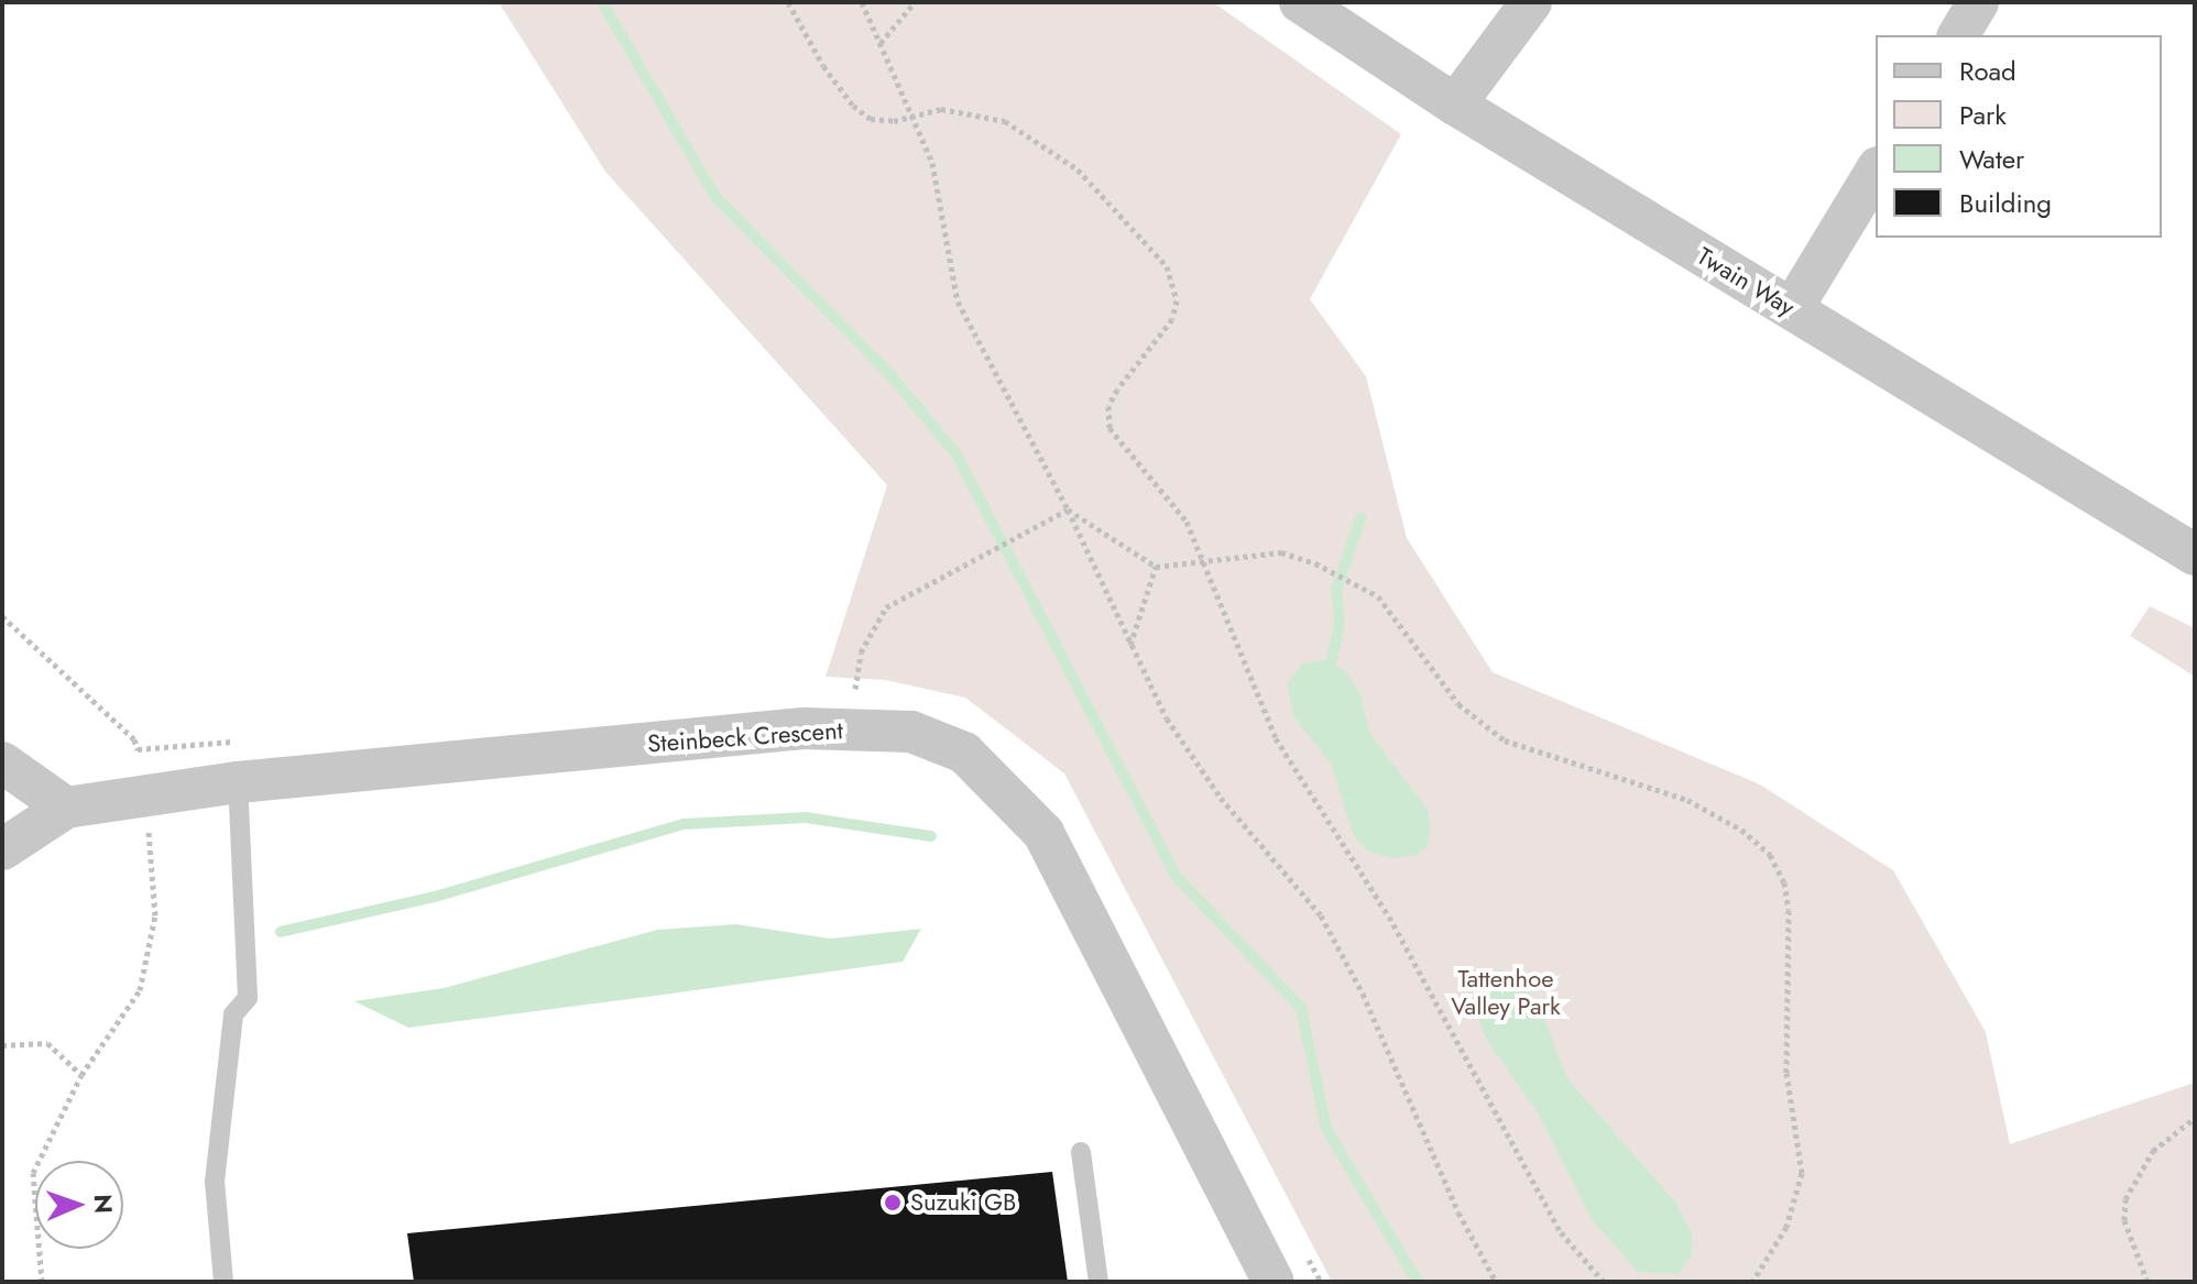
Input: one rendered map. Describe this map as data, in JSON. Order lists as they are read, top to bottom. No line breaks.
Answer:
{"streets":{"street":["Twain Way","Steinbeck Crescent"]},"parks":["Tattenhoe Valley Park"],"places":["Suzuki GB"],"legend":["Road","Park","Water","Building"],"north":"right"}
